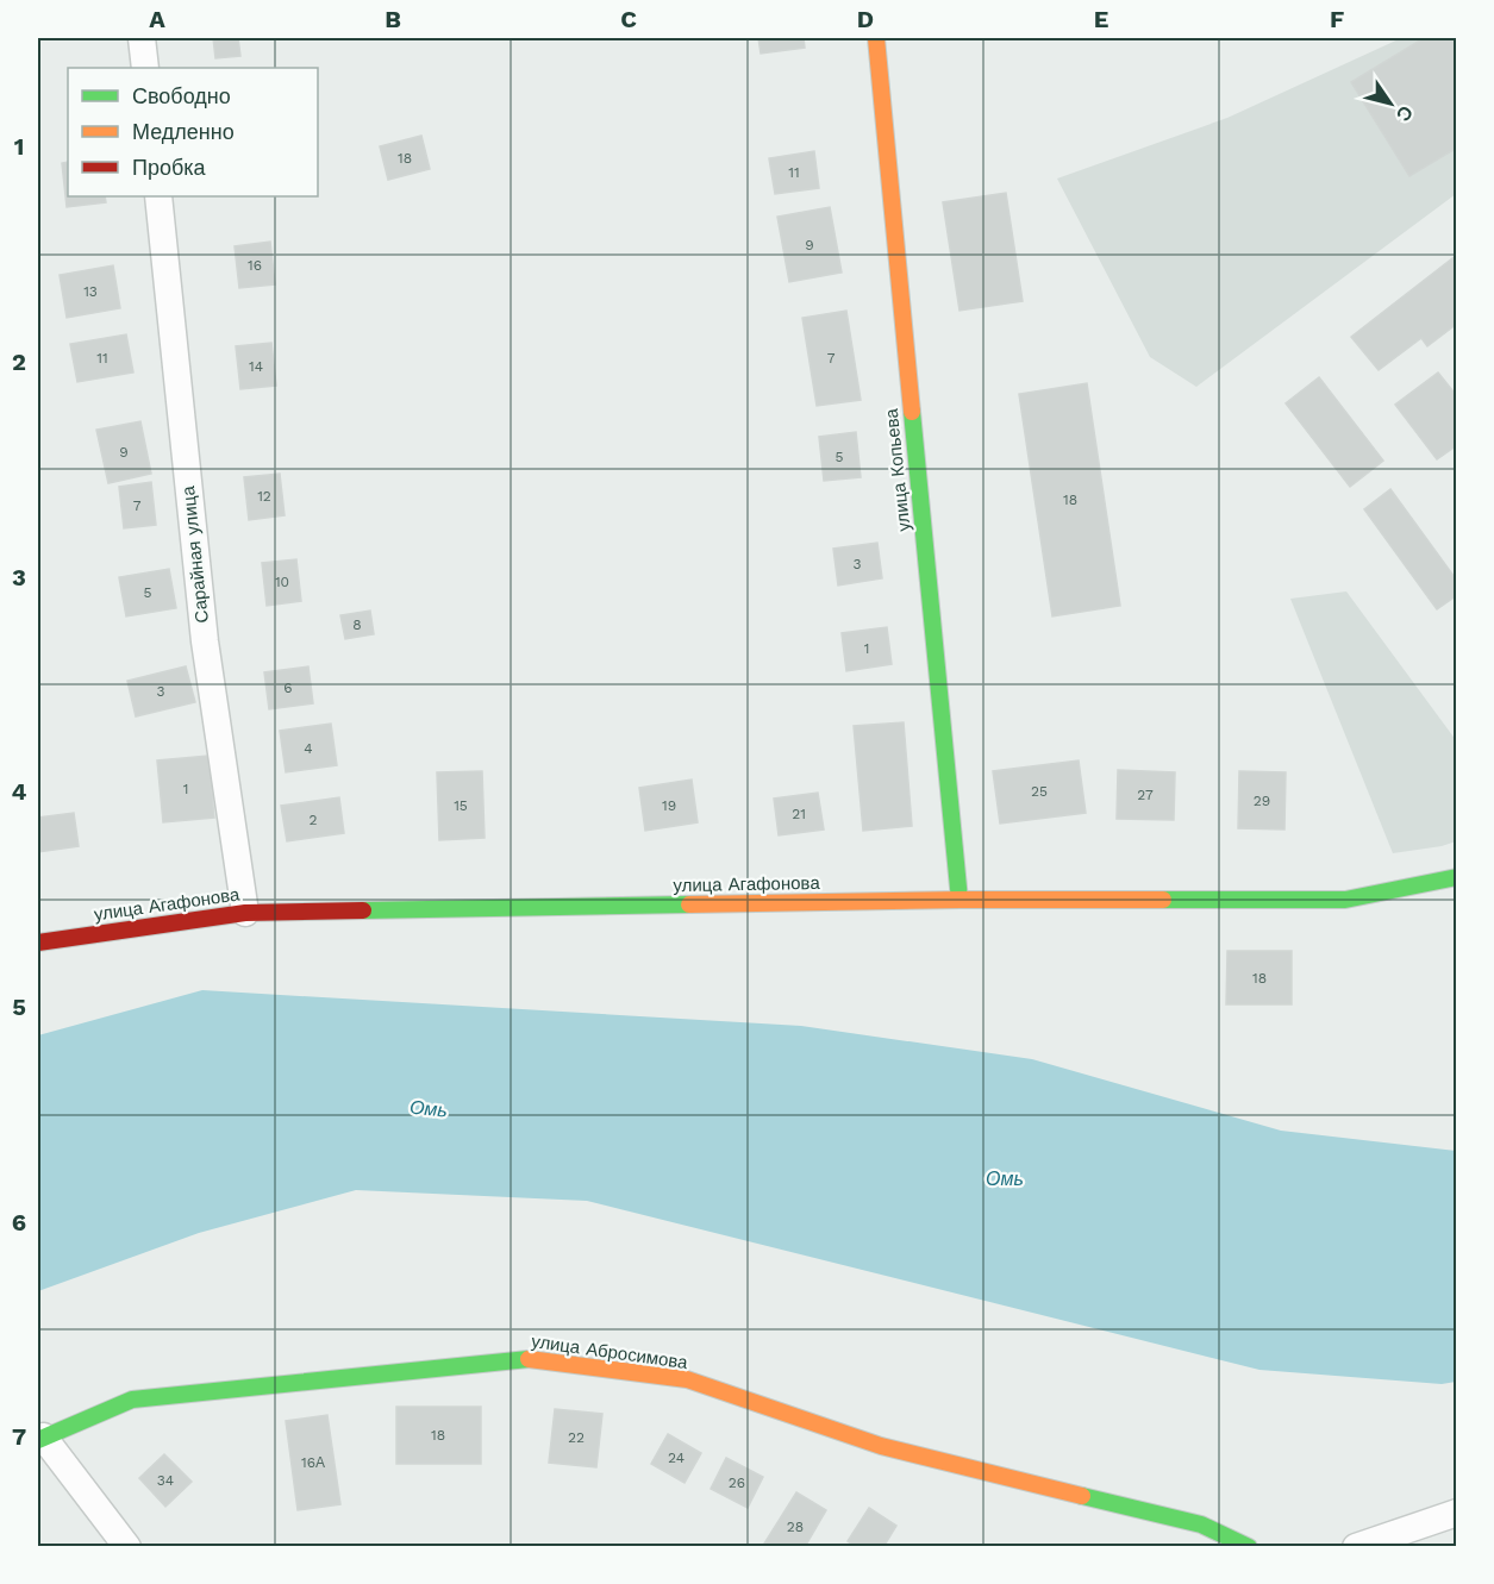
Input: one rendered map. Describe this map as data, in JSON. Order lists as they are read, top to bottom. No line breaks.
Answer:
{"streets":{"street":["улица Копьева","Сарайная улица","улица Агафонова","улица Абросимова"]},"crossings":[["улица Копьева","улица Агафонова"],["Сарайная улица","улица Агафонова"]],"water":["Омь"],"house_numbers":["18","11","9","16","13","11","7","14","9","5","12","18","7","3","10","5","8","1","6","3","4","1","25","27","29","15","19","21","2","18","18","22","24","16А","34","26","28"],"legend":["Свободно","Медленно","Пробка"],"north":"bottom right","grid":{"columns":["A","B","C","D","E","F"],"rows":["1","2","3","4","5","6","7"]}}
